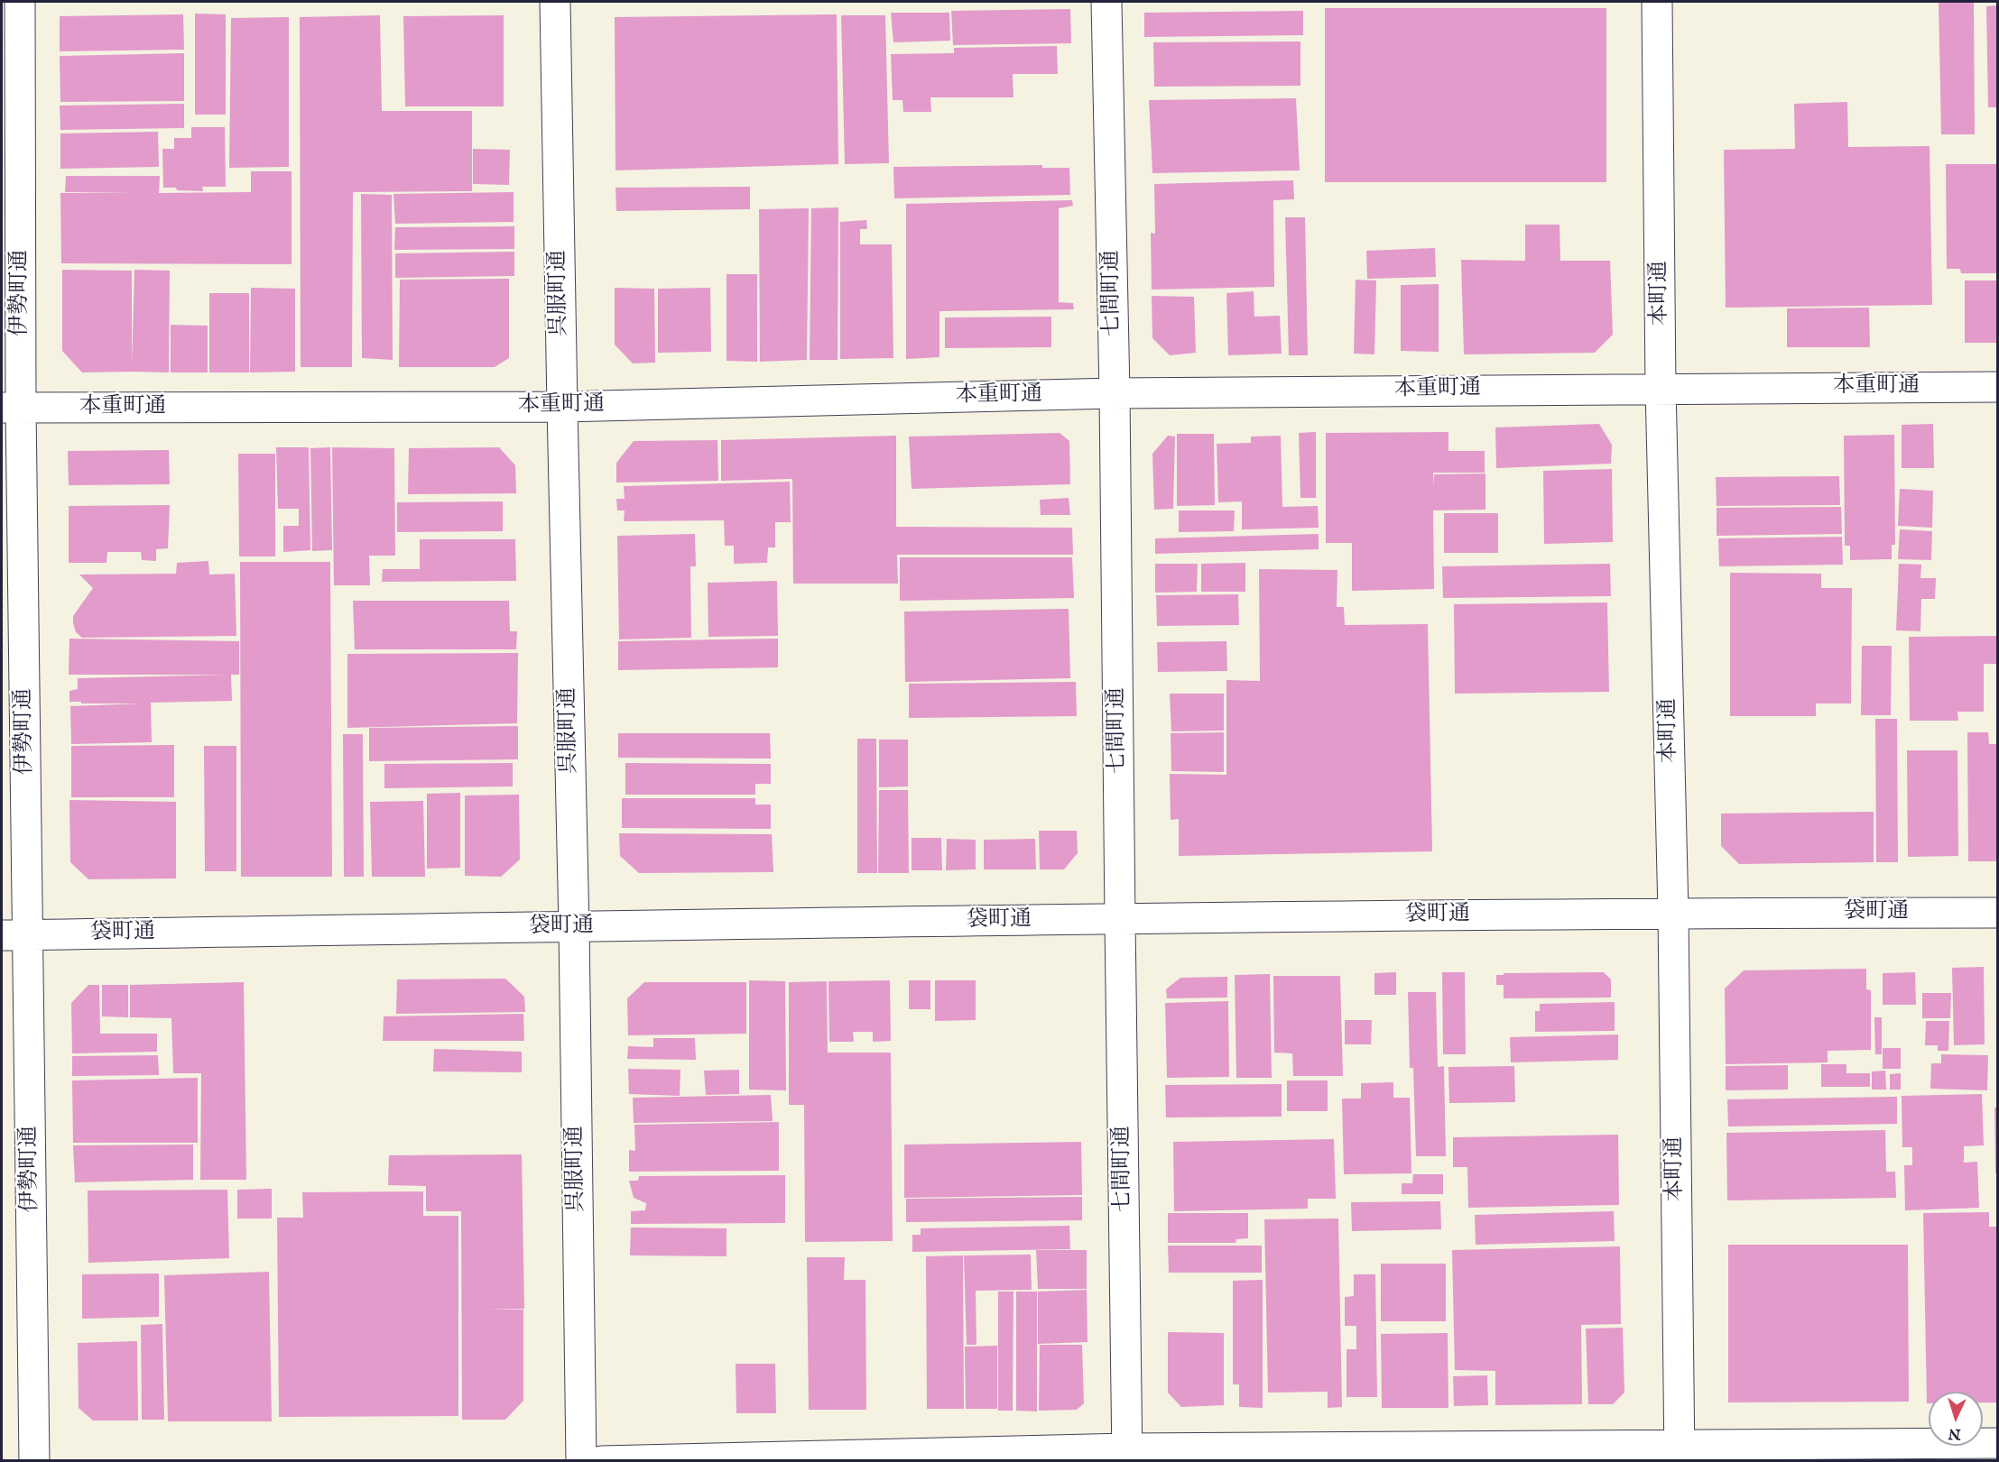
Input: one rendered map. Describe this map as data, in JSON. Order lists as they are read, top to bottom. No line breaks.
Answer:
{"streets":{"street":["伊勢町通","呉服町通","七間町通","本町通","本重町通","袋町通"]},"crossings":[["伊勢町通","本重町通"],["伊勢町通","袋町通"],["呉服町通","本重町通"],["呉服町通","袋町通"],["七間町通","本重町通"],["七間町通","袋町通"],["本町通","本重町通"],["本町通","袋町通"]],"north":"bottom"}
